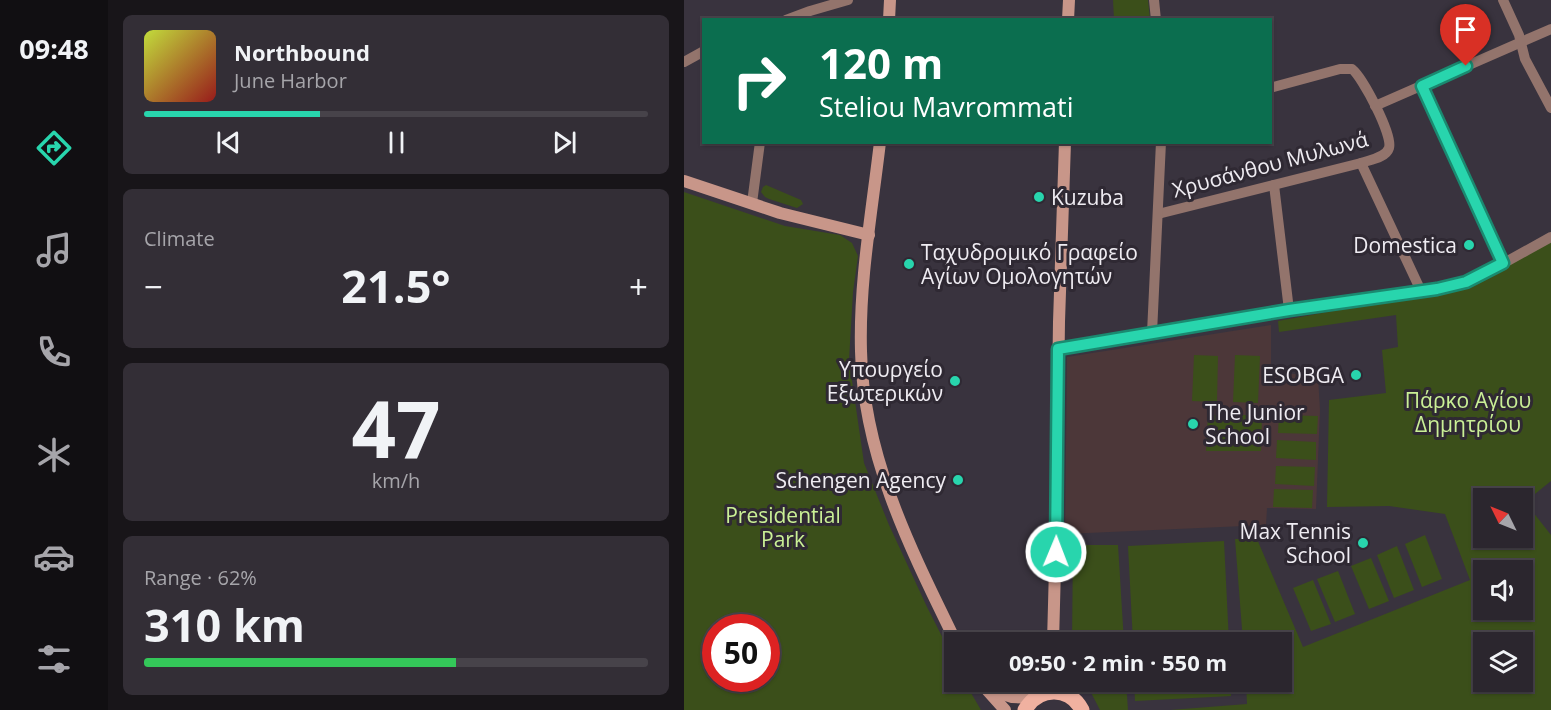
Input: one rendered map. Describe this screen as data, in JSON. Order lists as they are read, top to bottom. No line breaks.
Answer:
{"streets":{"street":["Χρυσάνθου Μυλωνά"]},"parks":["Πάρκο Αγίου Δημητρίου","Presidential Park"],"places":["Kuzuba","Domestica","Ταχυδρομικό Γραφείο Αγίων Ομολογητών","ESOBGA","Υπουργείο Εξωτερικών","The Junior School","Schengen Agency","Max Tennis School"],"north":"top left","page":{"tabs":"09:48","turn":["120 m","Steliou Mavrommati"],"song":["Northbound","June Harbor"],"tile":["Climate",["47","km/h"],["Range · 62%","310 km"]],"heat":["−","21.5°","+"],"limit":"50","trip":"09:50 · 2 min · 550 m"}}
